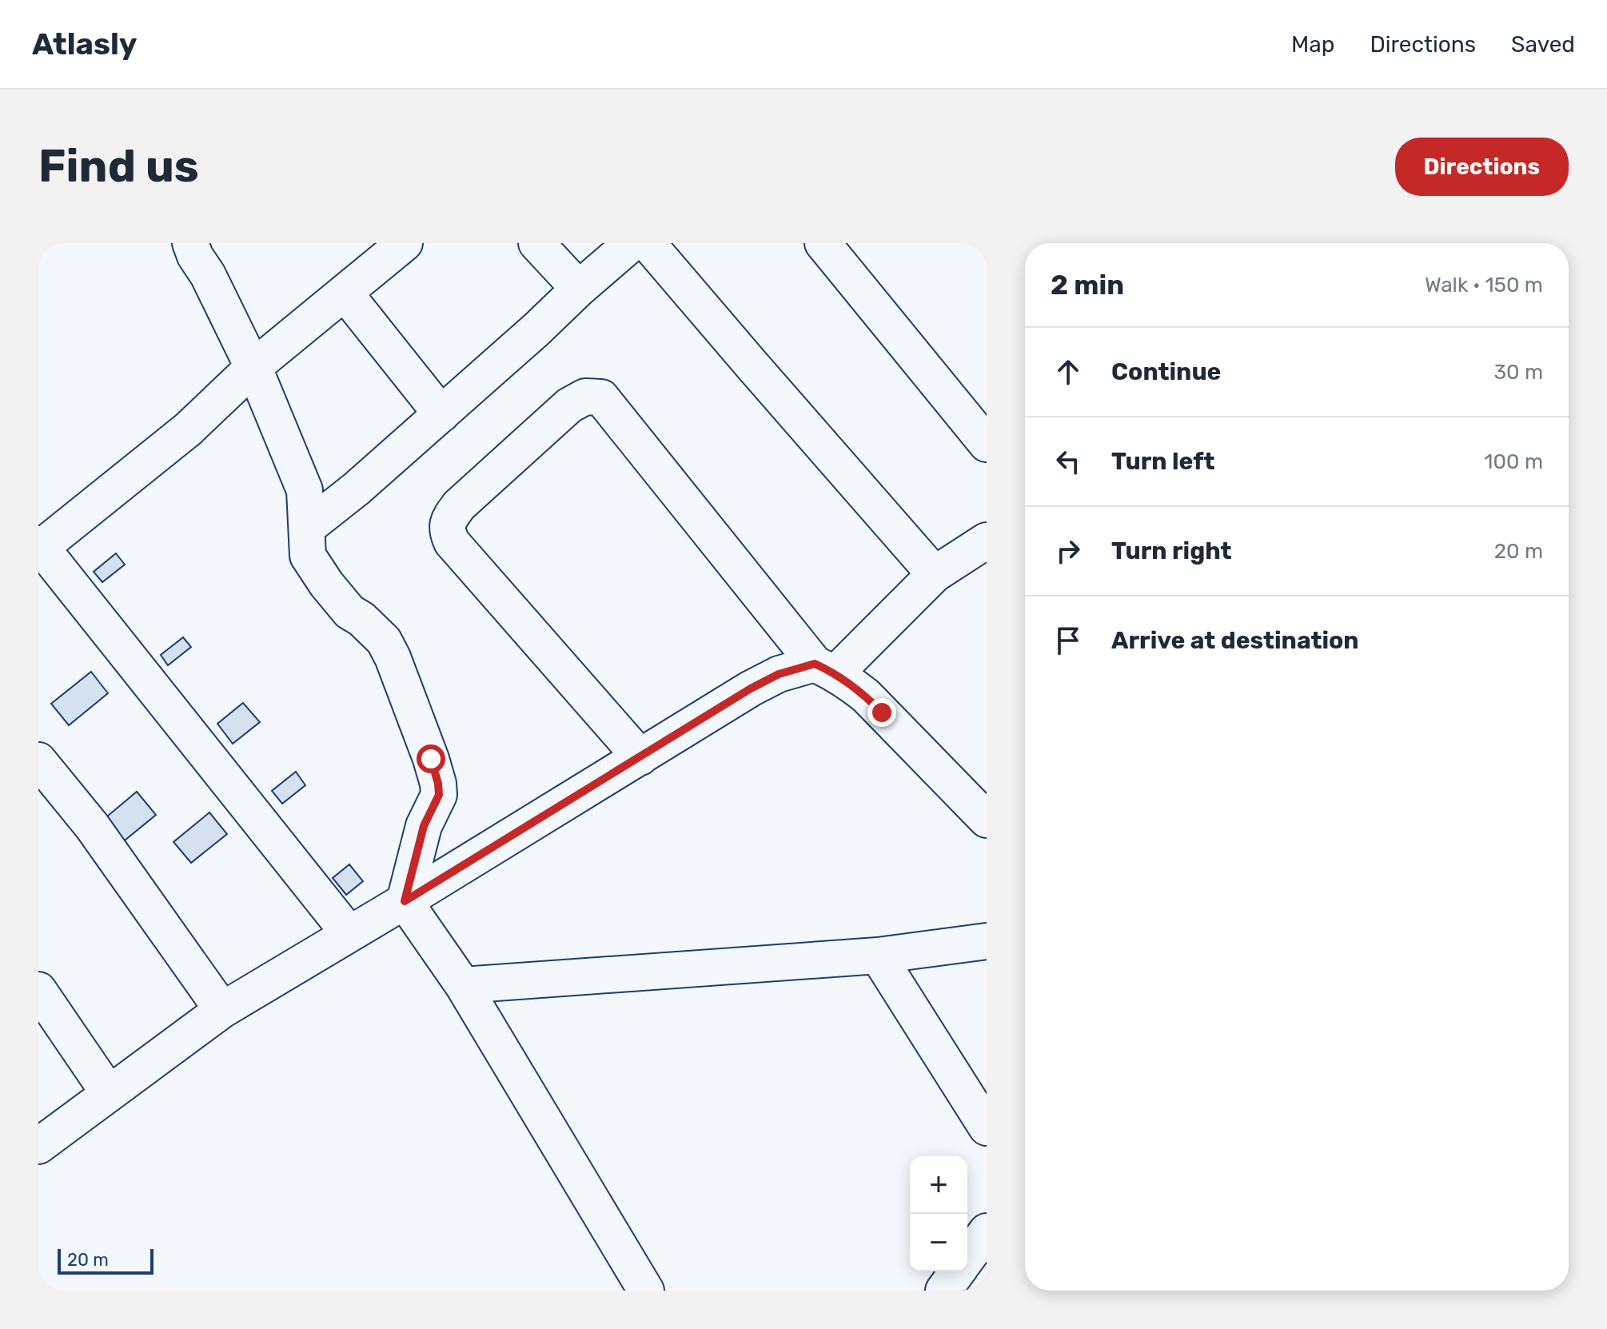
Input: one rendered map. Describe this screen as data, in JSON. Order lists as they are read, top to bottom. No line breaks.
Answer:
{"scale_bar":"20 m","page":{"header":"Atlasly","nav":["Map","Directions","Saved"],"buttons":"Directions","title":"Find us","heading":["2 min","Walk · 150 m"],"list":[["Continue","30 m"],["Turn left","100 m"],["Turn right","20 m"],"Arrive at destination"],"map_buttons":["+","−"],"scale":"20 m"}}
